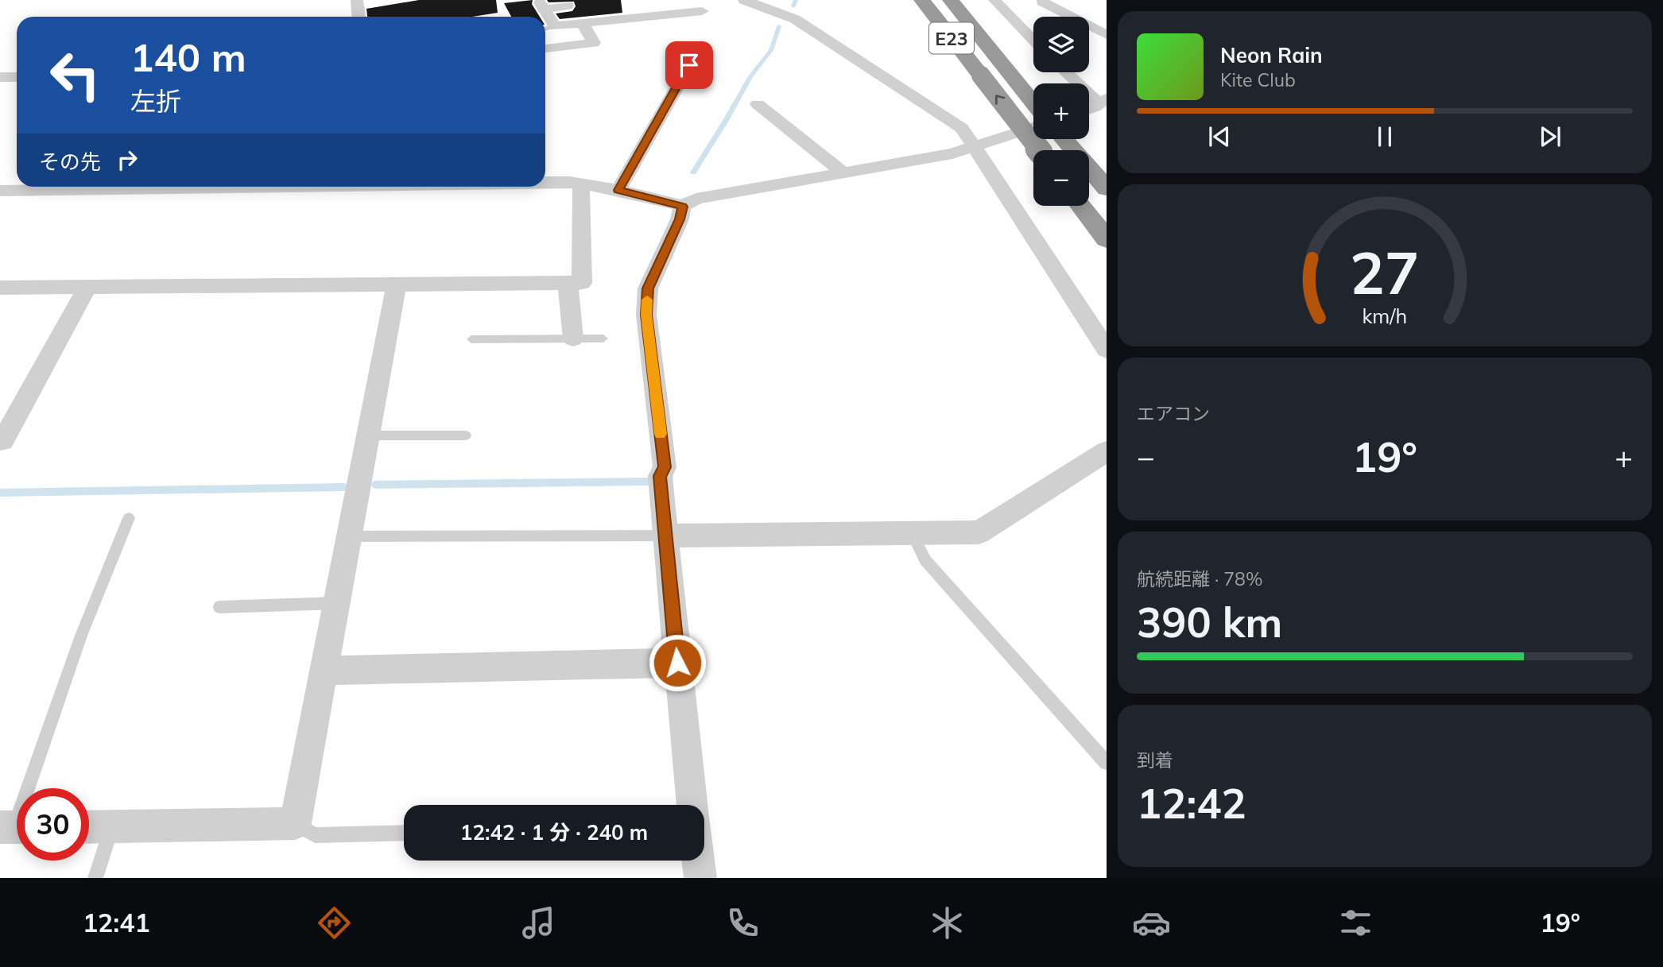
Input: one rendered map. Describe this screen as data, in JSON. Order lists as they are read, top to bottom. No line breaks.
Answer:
{"streets":{"highway":["E23"]},"page":{"map_buttons":["+","−"],"turn":["140 m","左折"],"song":["Neon Rain","Kite Club"],"then":"その先","tile":["エアコン",["航続距離 · 78%","390 km"],["到着","12:42"]],"heat":["−","19°","+"],"limit":"30","trip":"12:42 · 1 分 · 240 m","tabs":["12:41","19°"],"gauge":["27","km/h"]}}
